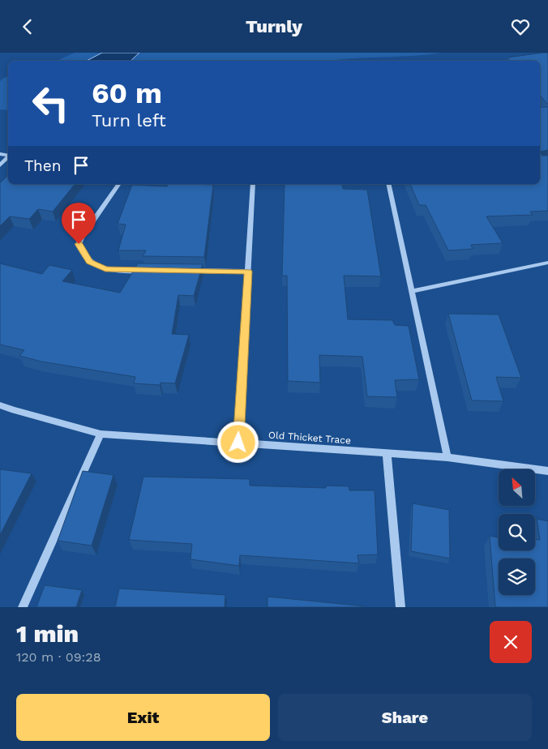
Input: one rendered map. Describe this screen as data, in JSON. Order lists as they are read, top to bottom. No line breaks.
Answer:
{"streets":{"street":["Old Thicket Trace"]},"north":"top left","page":{"header":"Turnly","turn":["60 m","Turn left"],"then":"Then","heading":["1 min","120 m · 09:28"],"buttons":["Exit","Share"]}}
